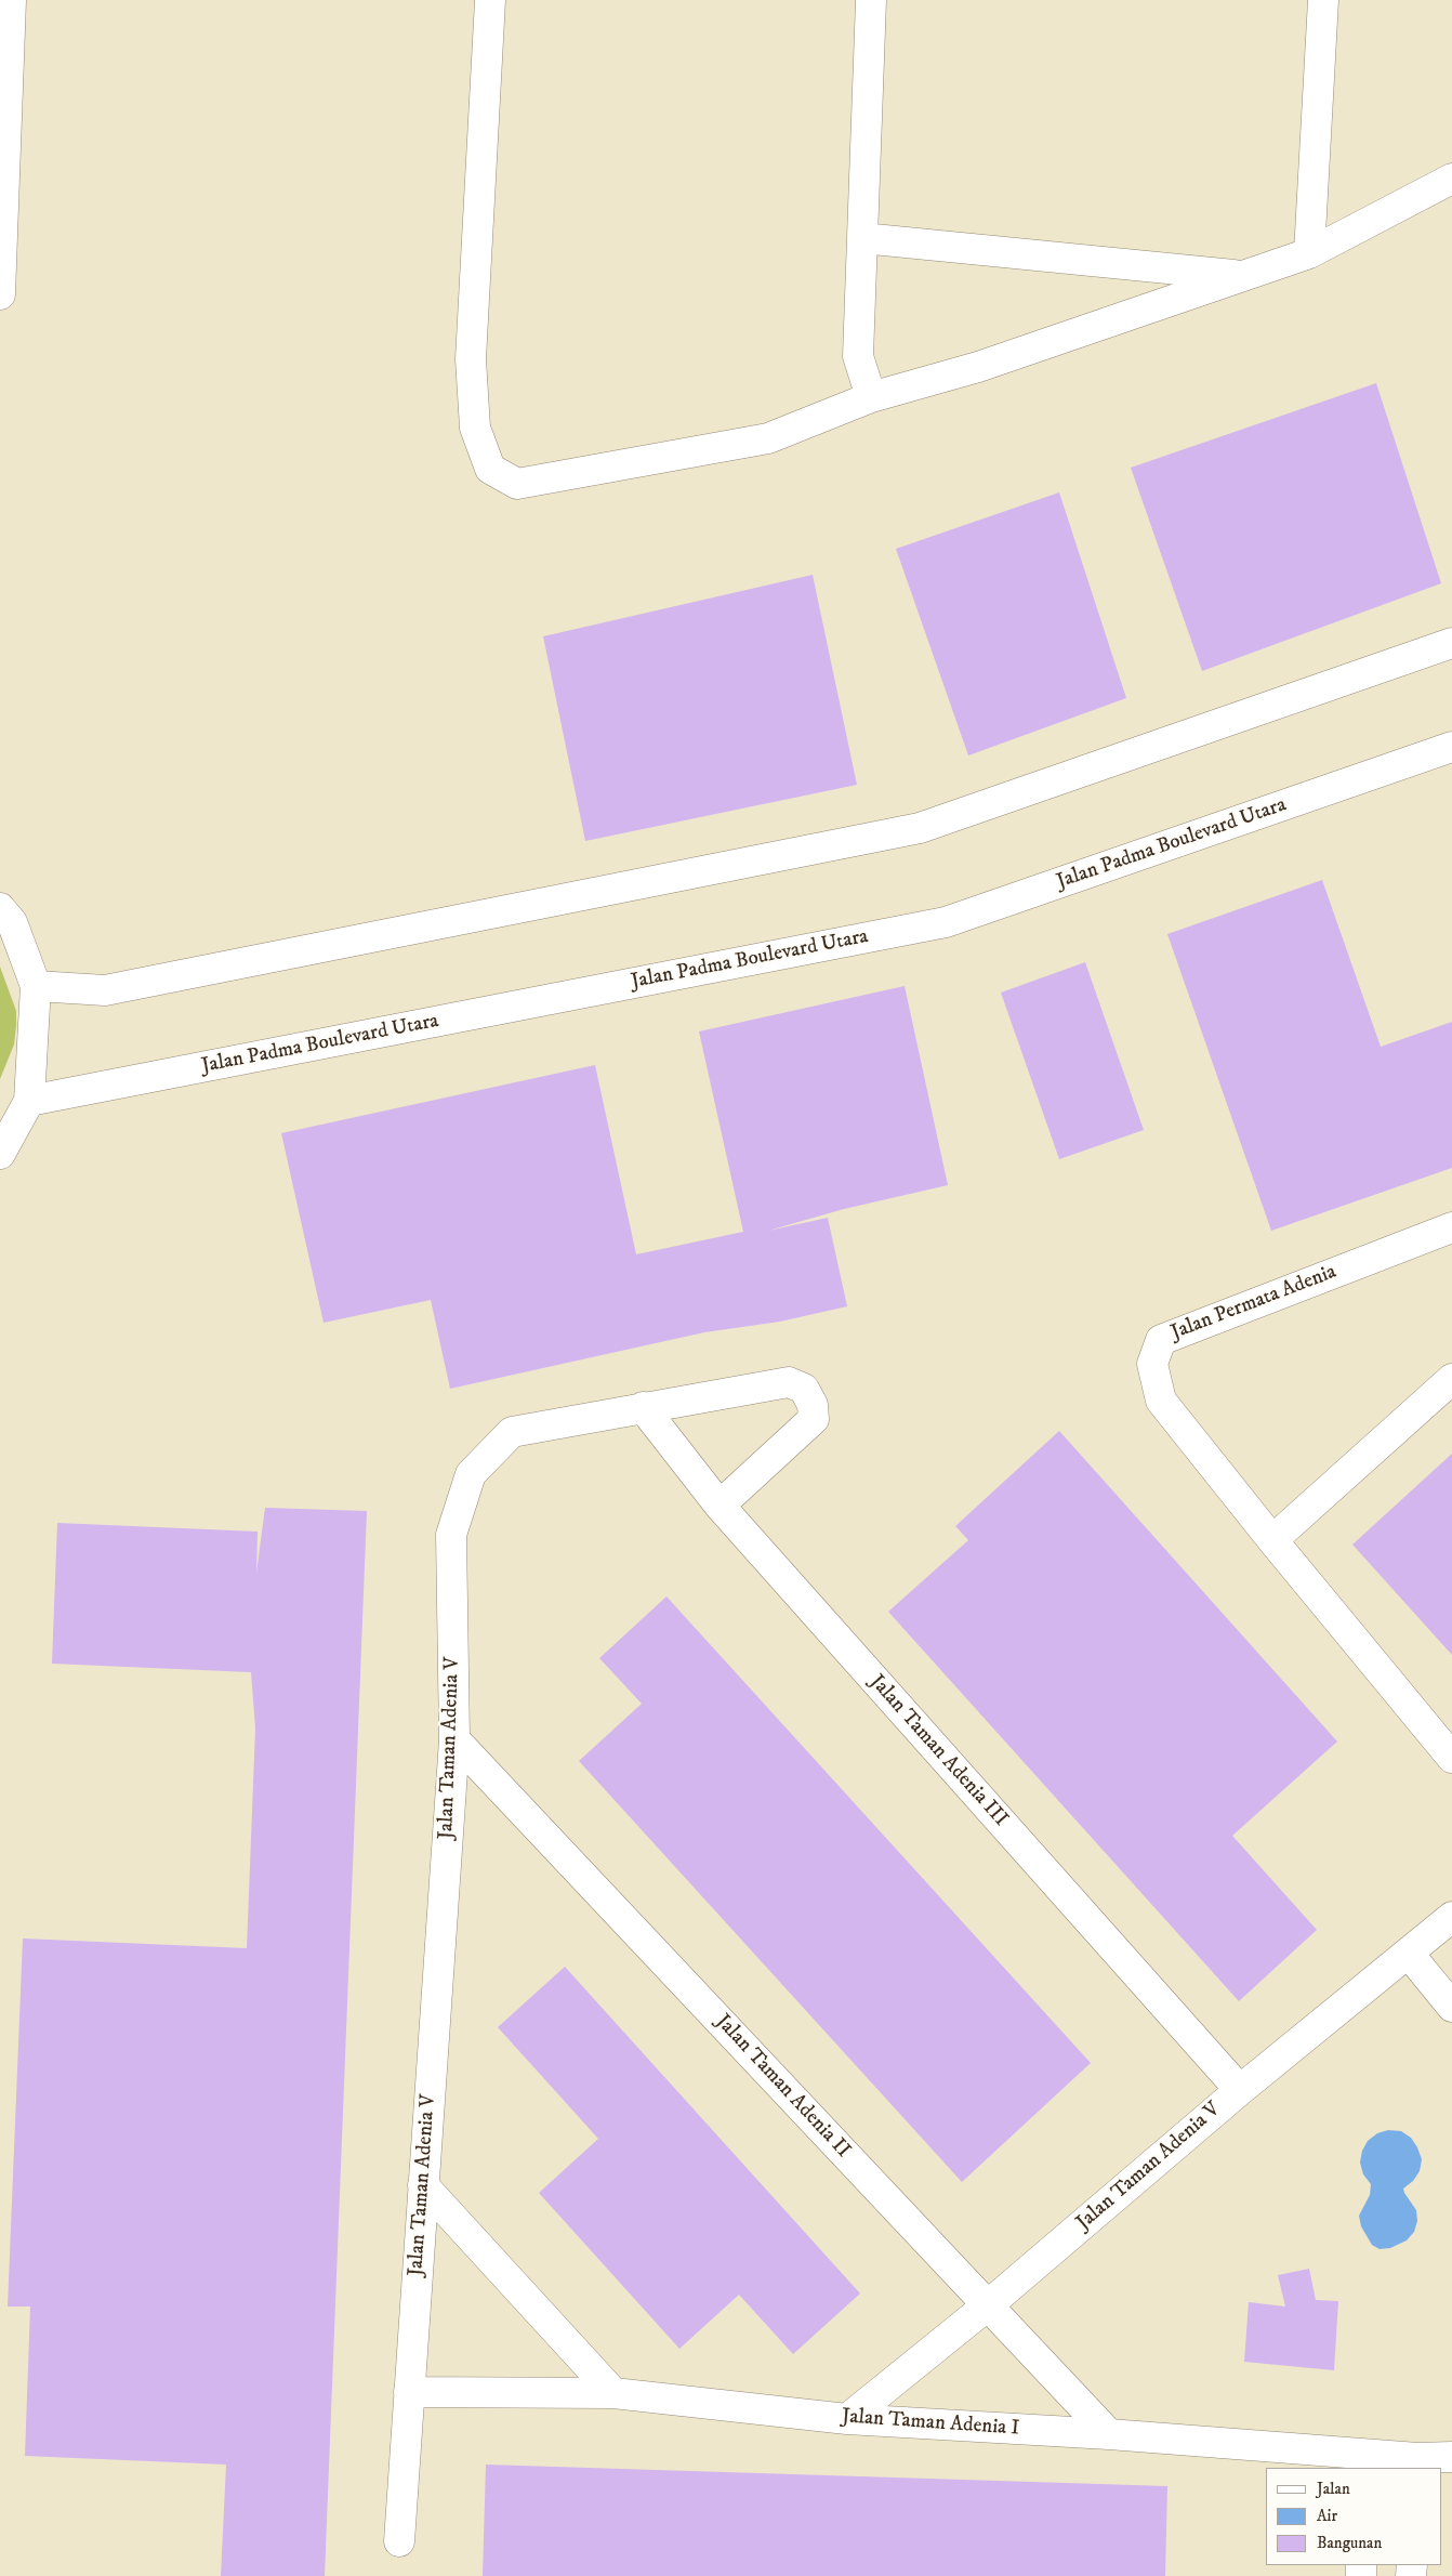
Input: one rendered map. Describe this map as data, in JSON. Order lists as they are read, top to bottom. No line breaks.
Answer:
{"streets":{"street":["Jalan Padma Boulevard Utara","Jalan Permata Adenia","Jalan Taman Adenia V","Jalan Taman Adenia III","Jalan Taman Adenia II","Jalan Taman Adenia I"]},"crossings":[["Jalan Taman Adenia V","Jalan Taman Adenia III"],["Jalan Taman Adenia V","Jalan Taman Adenia II"],["Jalan Taman Adenia V","Jalan Taman Adenia I"],["Jalan Taman Adenia II","Jalan Taman Adenia I"]],"legend":["Jalan","Air","Bangunan"]}
